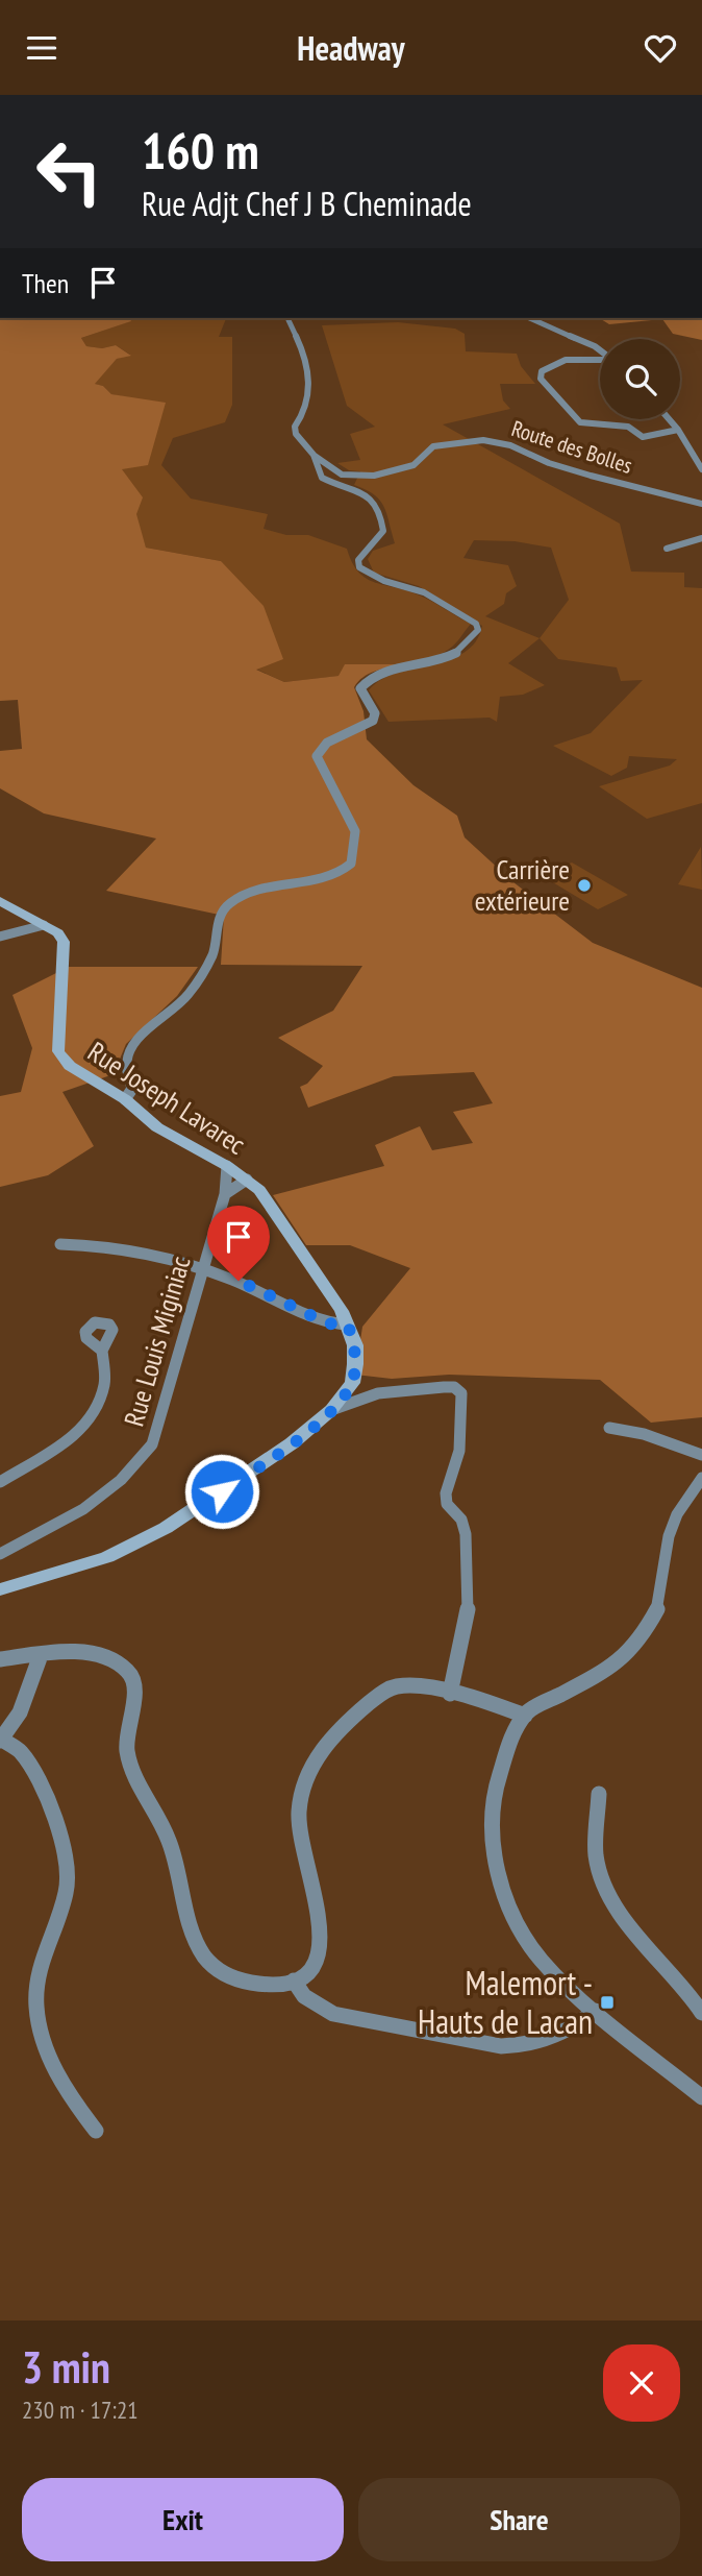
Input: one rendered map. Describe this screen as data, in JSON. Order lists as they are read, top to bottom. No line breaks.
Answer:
{"streets":{"street":["Route des Bolles","Rue Joseph Lavarec","Rue Louis Miginiac"]},"crossings":[["Rue Joseph Lavarec","Rue Louis Miginiac"]],"places":{"other":["Carrière extérieure"],"transit":["Malemort - Hauts de Lacan"]},"page":{"header":"Headway","turn":["160 m","Rue Adjt Chef J B Cheminade"],"then":"Then","heading":["3 min","230 m · 17:21"],"buttons":["Exit","Share"]}}
